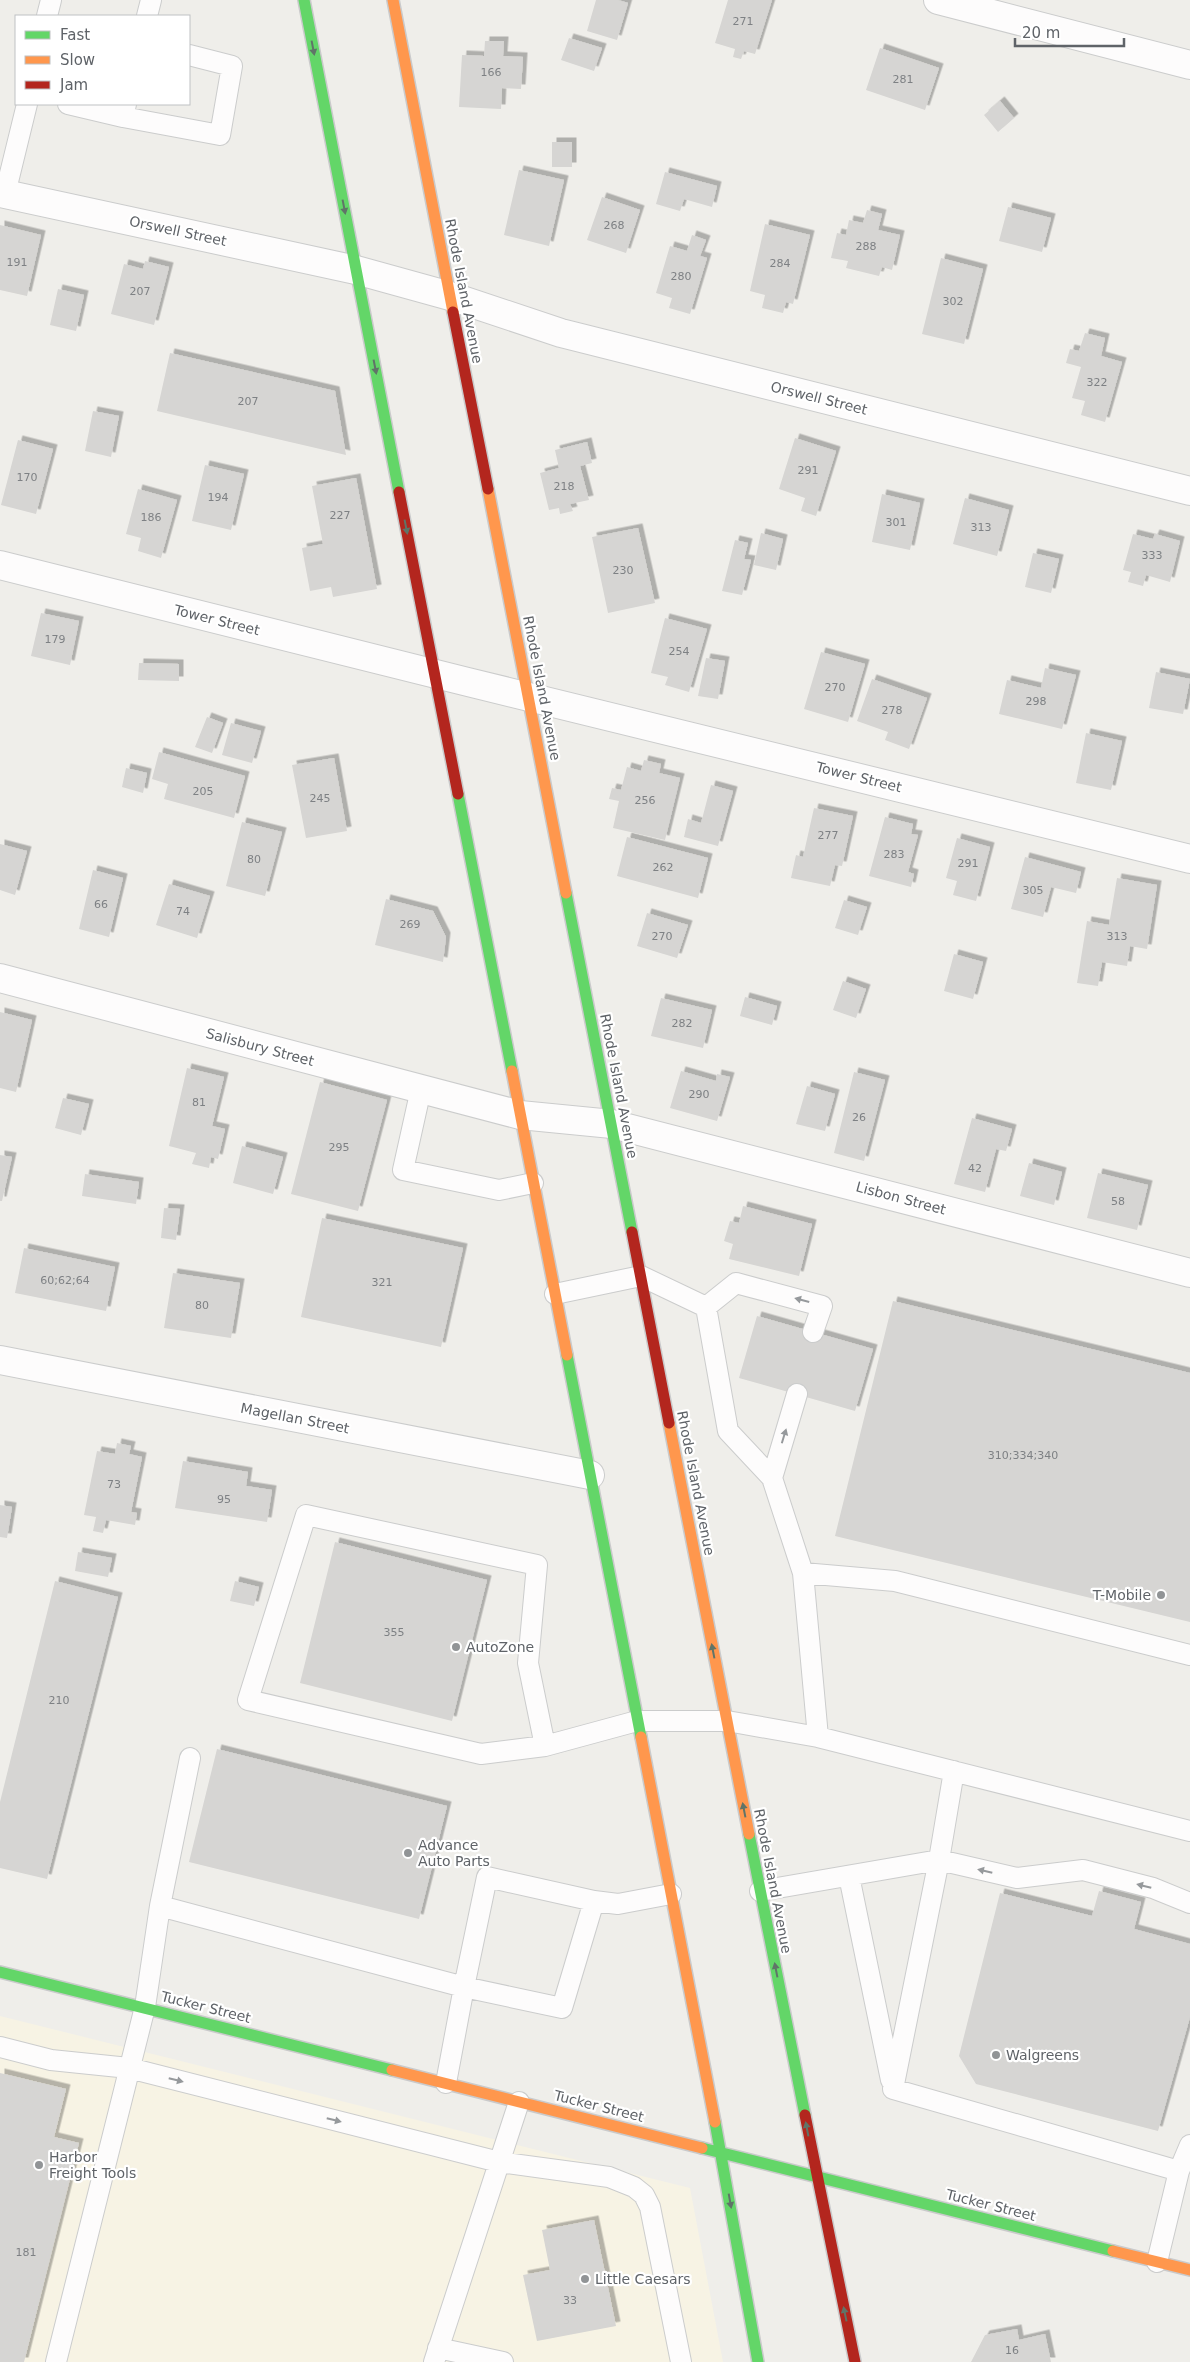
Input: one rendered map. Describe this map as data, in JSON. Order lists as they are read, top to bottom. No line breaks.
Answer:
{"streets":{"main road":["Rhode Island Avenue","Tucker Street"],"street":["Orswell Street","Tower Street","Salisbury Street","Lisbon Street","Magellan Street"]},"crossings":[["Orswell Street","Rhode Island Avenue"],["Rhode Island Avenue","Tower Street"],["Rhode Island Avenue","Lisbon Street"],["Rhode Island Avenue","Tucker Street"],["Salisbury Street","Lisbon Street"]],"places":["T-Mobile","AutoZone","Advance Auto Parts","Walgreens","Harbor Freight Tools","Little Caesars"],"house_numbers":["271","166","281","268","288","191","284","280","207","302","322","207","291","170","218","194","227","186","301","313","333","230","179","254","270","298","278","205","245","256","277","283","80","291","262","305","66","74","269","270","313","282","290","81","26","295","42","58","60;62;64","321","80","310;334;340","73","95","355","210","181","33","16"],"legend":["Fast","Slow","Jam"],"scale_bar":"20 m"}
